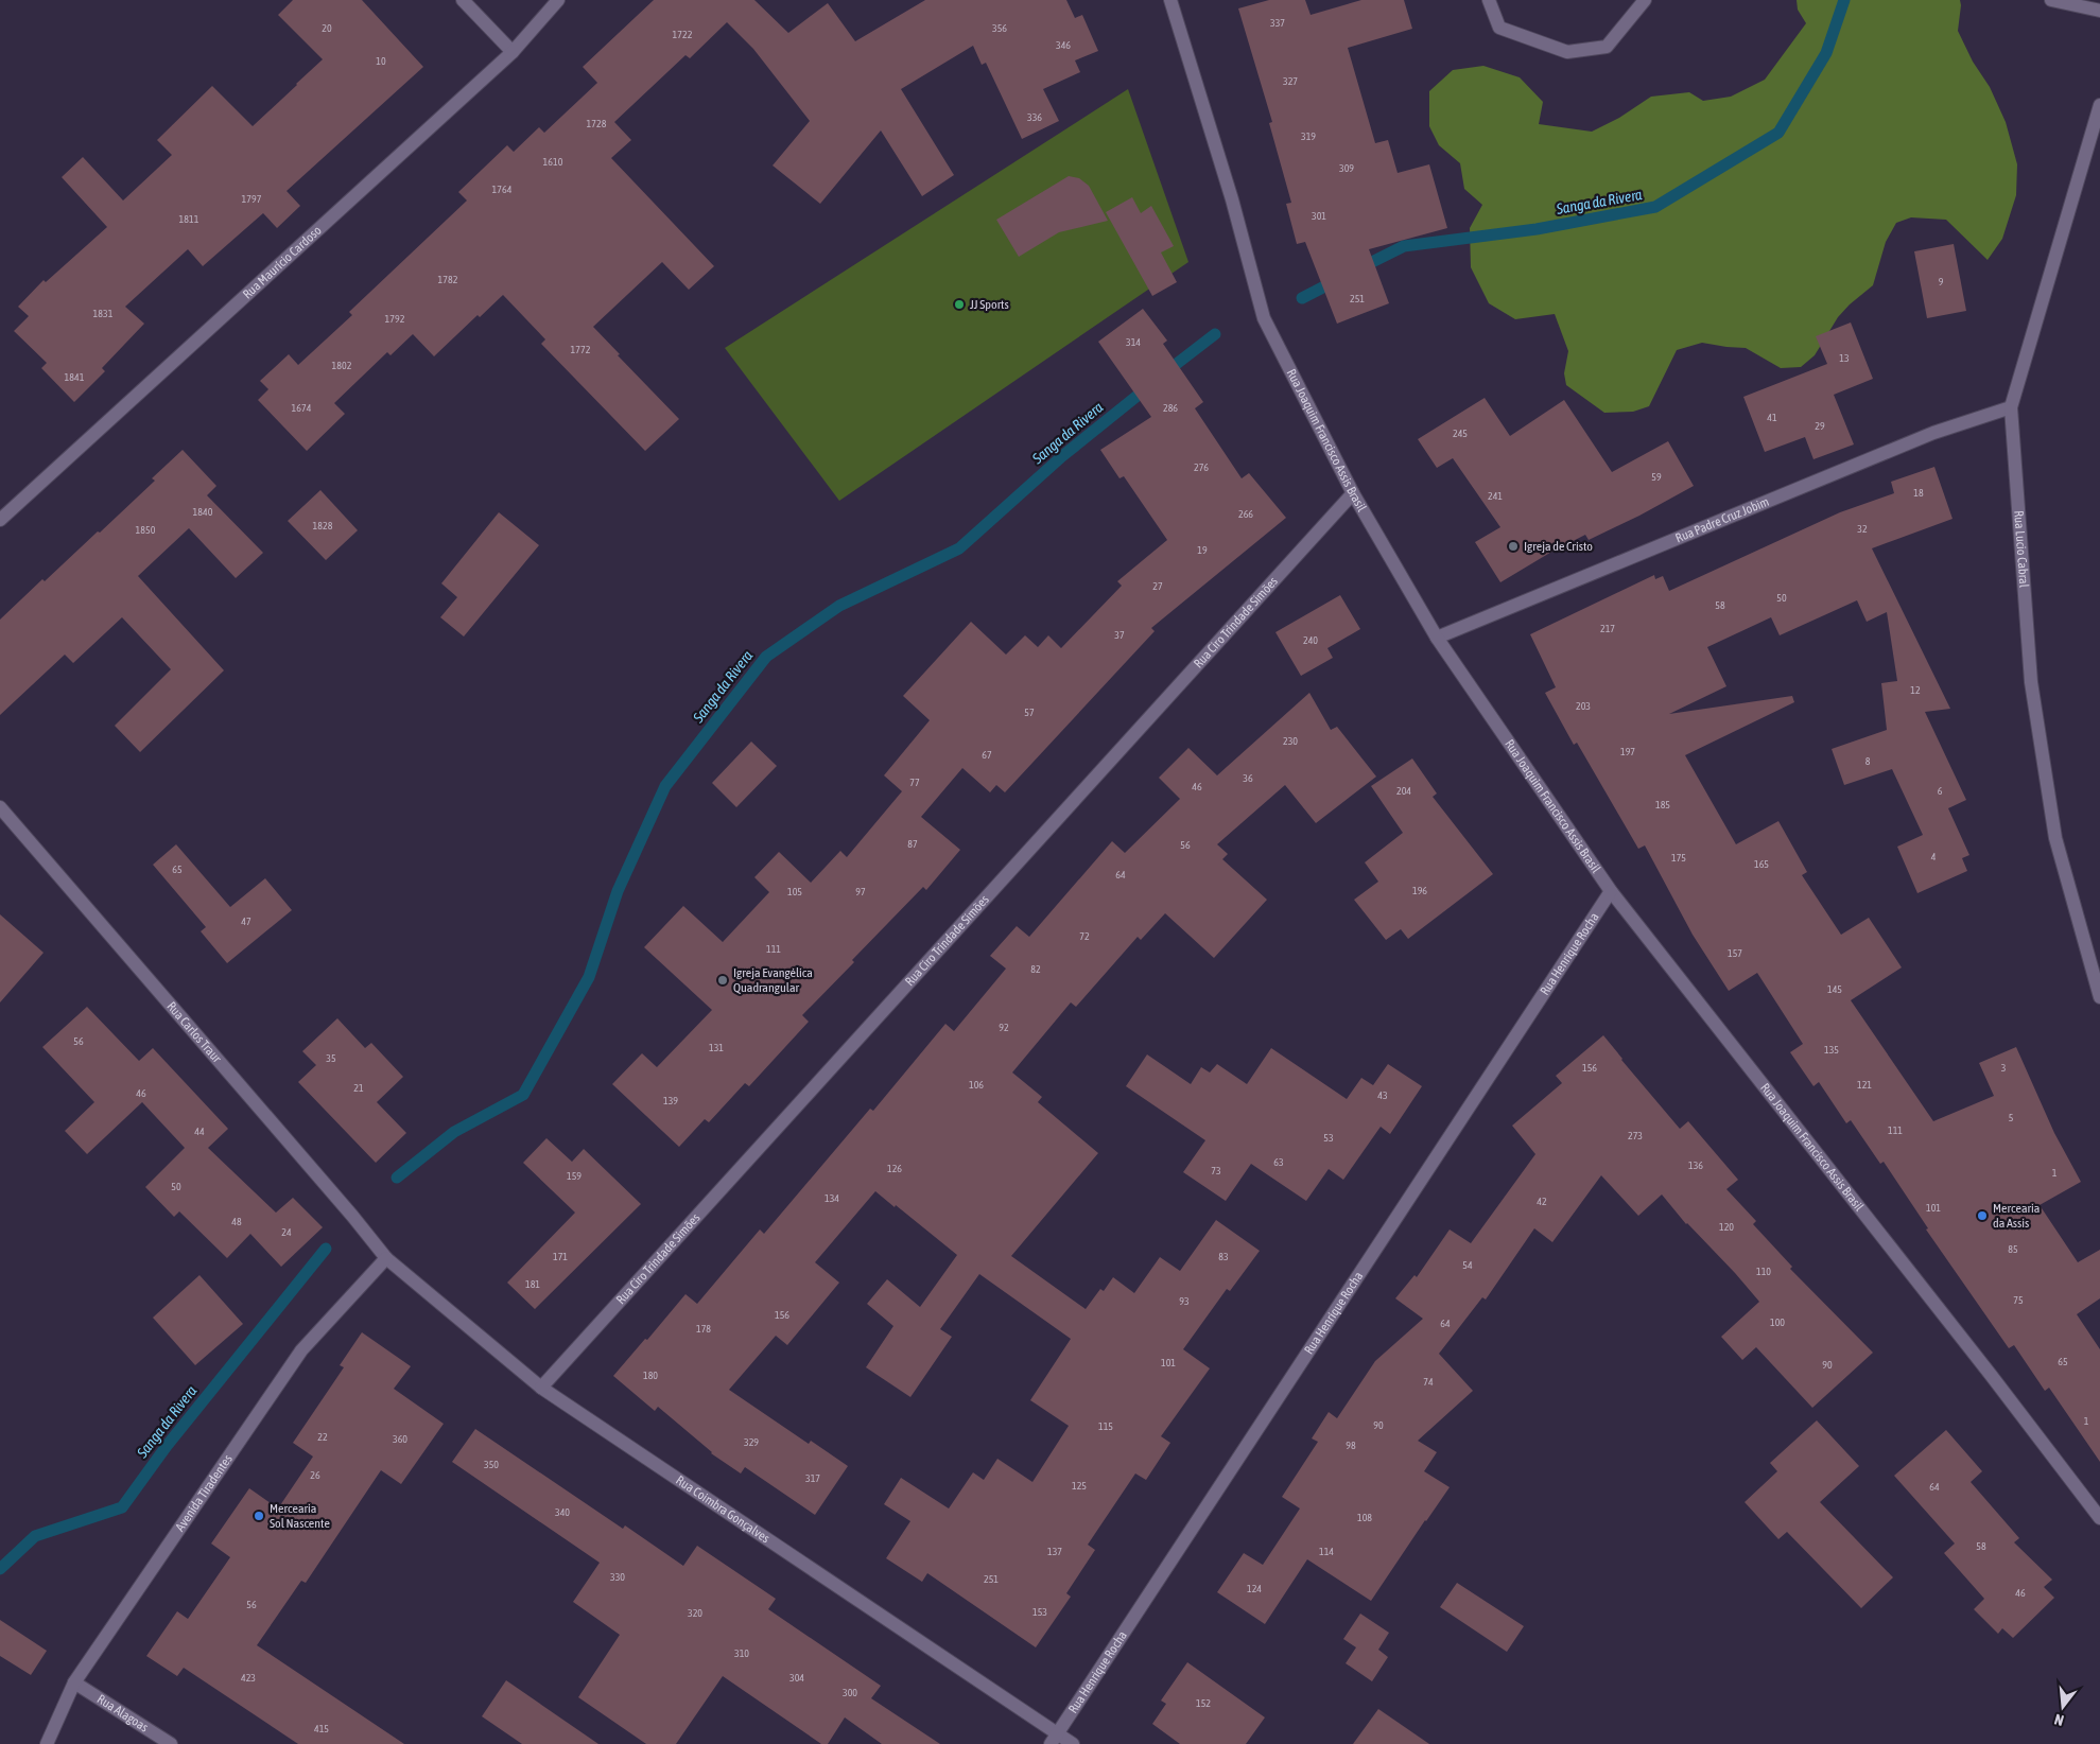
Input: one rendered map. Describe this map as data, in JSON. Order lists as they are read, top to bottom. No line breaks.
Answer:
{"streets":{"street":["Rua Maurício Cardoso","Rua Joaquim Francisco Assis Brasil","Rua Padre Cruz Jobim","Rua Lucio Cabral","Rua Ciro Trindade Simões","Rua Henrique Rocha","Rua Carlos Traur","Avenida Tiradentes","Rua Coimbra Gonçalves","Rua Alagoas"]},"crossings":[["Rua Joaquim Francisco Assis Brasil","Rua Padre Cruz Jobim"],["Rua Joaquim Francisco Assis Brasil","Rua Ciro Trindade Simões"],["Rua Joaquim Francisco Assis Brasil","Rua Henrique Rocha"],["Rua Padre Cruz Jobim","Rua Lucio Cabral"],["Rua Ciro Trindade Simões","Rua Coimbra Gonçalves"],["Rua Henrique Rocha","Rua Coimbra Gonçalves"],["Rua Carlos Traur","Avenida Tiradentes"],["Rua Carlos Traur","Rua Coimbra Gonçalves"],["Avenida Tiradentes","Rua Coimbra Gonçalves"],["Avenida Tiradentes","Rua Alagoas"]],"water":["Sanga da Rivera"],"places":["JJ Sports","Igreja de Cristo","Igreja Evangélica Quadrangular","Mercearia da Assis","Mercearia Sol Nascente"],"house_numbers":["337","20","356","1722","346","10","327","336","1728","319","1610","309","1764","1797","301","1811","1782","9","251","1831","1792","314","1772","13","1802","1841","1674","286","41","29","245","276","59","18","241","1840","266","1828","32","1850","19","27","50","58","217","37","240","12","203","57","230","197","67","8","36","77","46","204","6","185","87","56","4","175","165","65","64","196","105","97","47","72","111","157","82","145","92","56","131","135","35","156","3","106","121","21","46","43","139","5","111","44","273","53","63","136","126","73","1","159","50","134","42","101","48","120","24","85","171","83","54","110","181","75","93","156","100","64","178","65","101","90","180","74","1","90","115","22","360","329","98","350","26","317","125","64","340","108","58","137","114","330","251","124","46","56","153","320","310","423","304","300","152","415"],"north":"bottom"}
